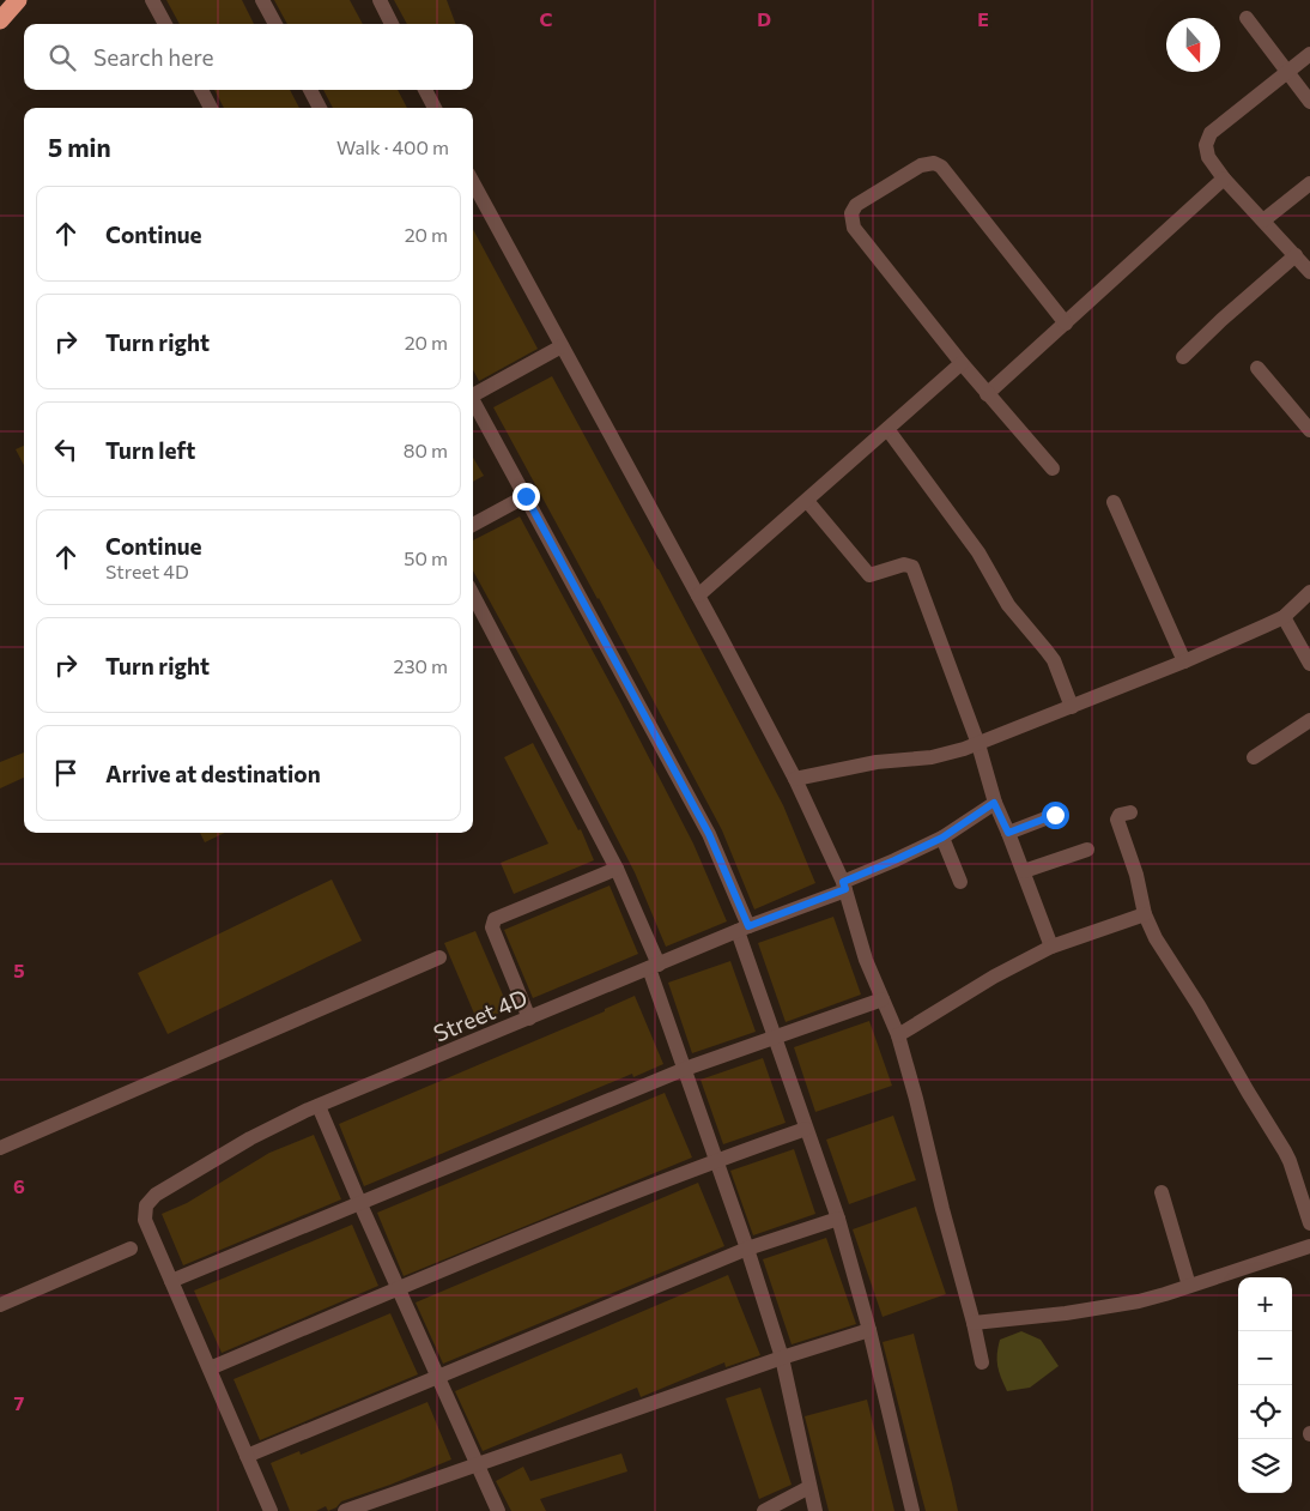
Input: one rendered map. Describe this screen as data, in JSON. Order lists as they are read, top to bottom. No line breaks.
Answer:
{"streets":{"street":["Street 4D"]},"north":"bottom","page":{"search":"Search here","heading":["5 min","Walk · 400 m"],"list":[["Continue","20 m"],["Turn right","20 m"],["Turn left","80 m"],["Continue","Street 4D","50 m"],["Turn right","230 m"],"Arrive at destination"],"map_buttons":["+","−"]},"grid":{"columns":["C","D","E"],"rows":["5","6","7"]}}
